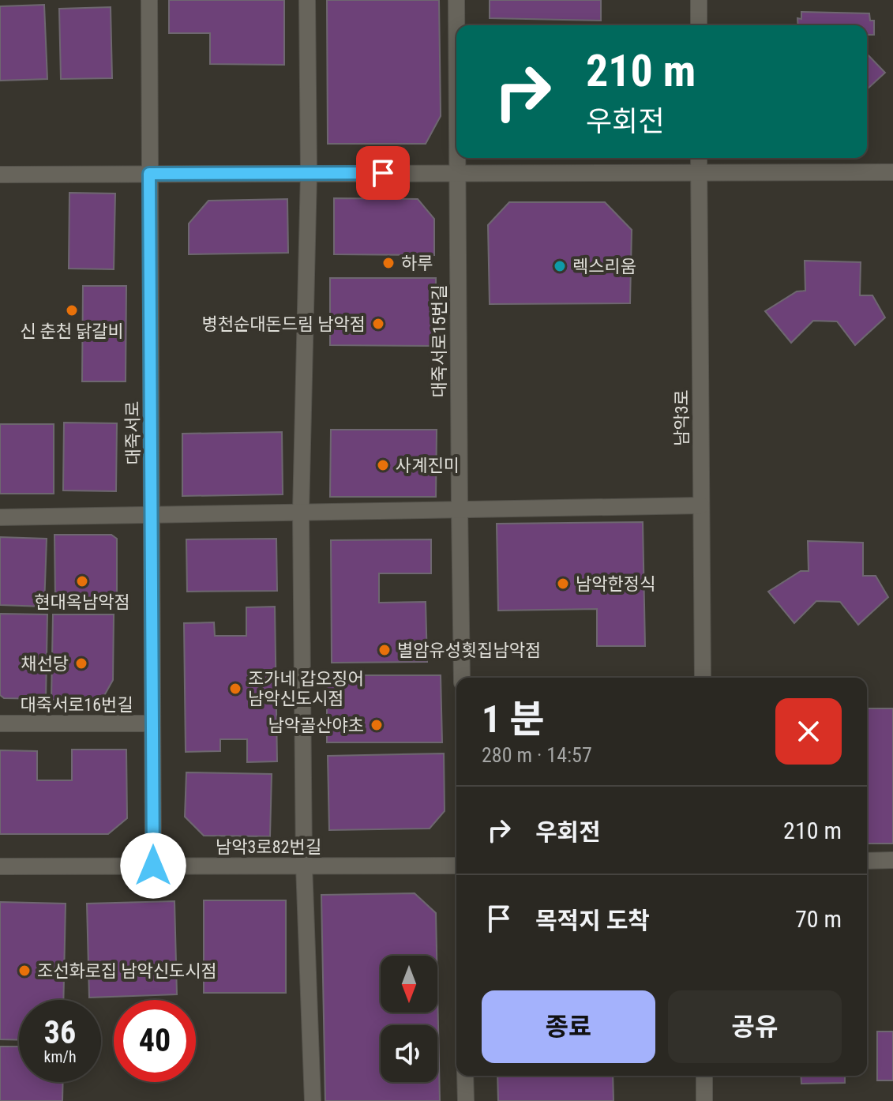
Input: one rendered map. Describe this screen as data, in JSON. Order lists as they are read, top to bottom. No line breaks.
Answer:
{"streets":{"street":["대죽서로15번길","남악3로","대죽서로","대죽서로16번길","남악3로82번길"]},"crossings":[["대죽서로","대죽서로16번길"],["대죽서로","남악3로82번길"]],"places":["하루","렉스리움","신 춘천 닭갈비","병천순대돈드림 남악점","사계진미","현대옥남악점","남악한정식","별암유성횟집남악점","채선당","조가네 갑오징어 남악신도시점","남악골산야초","조선화로집 남악신도시점"],"north":"bottom","page":{"turn":["210 m","우회전"],"heading":["1 분","280 m · 14:57"],"list":[{"name":"우회전","value":"210 m"},{"name":"목적지 도착","value":"70 m"}],"buttons":["종료","공유"],"speed":"36 km/h","limit":"40"}}
